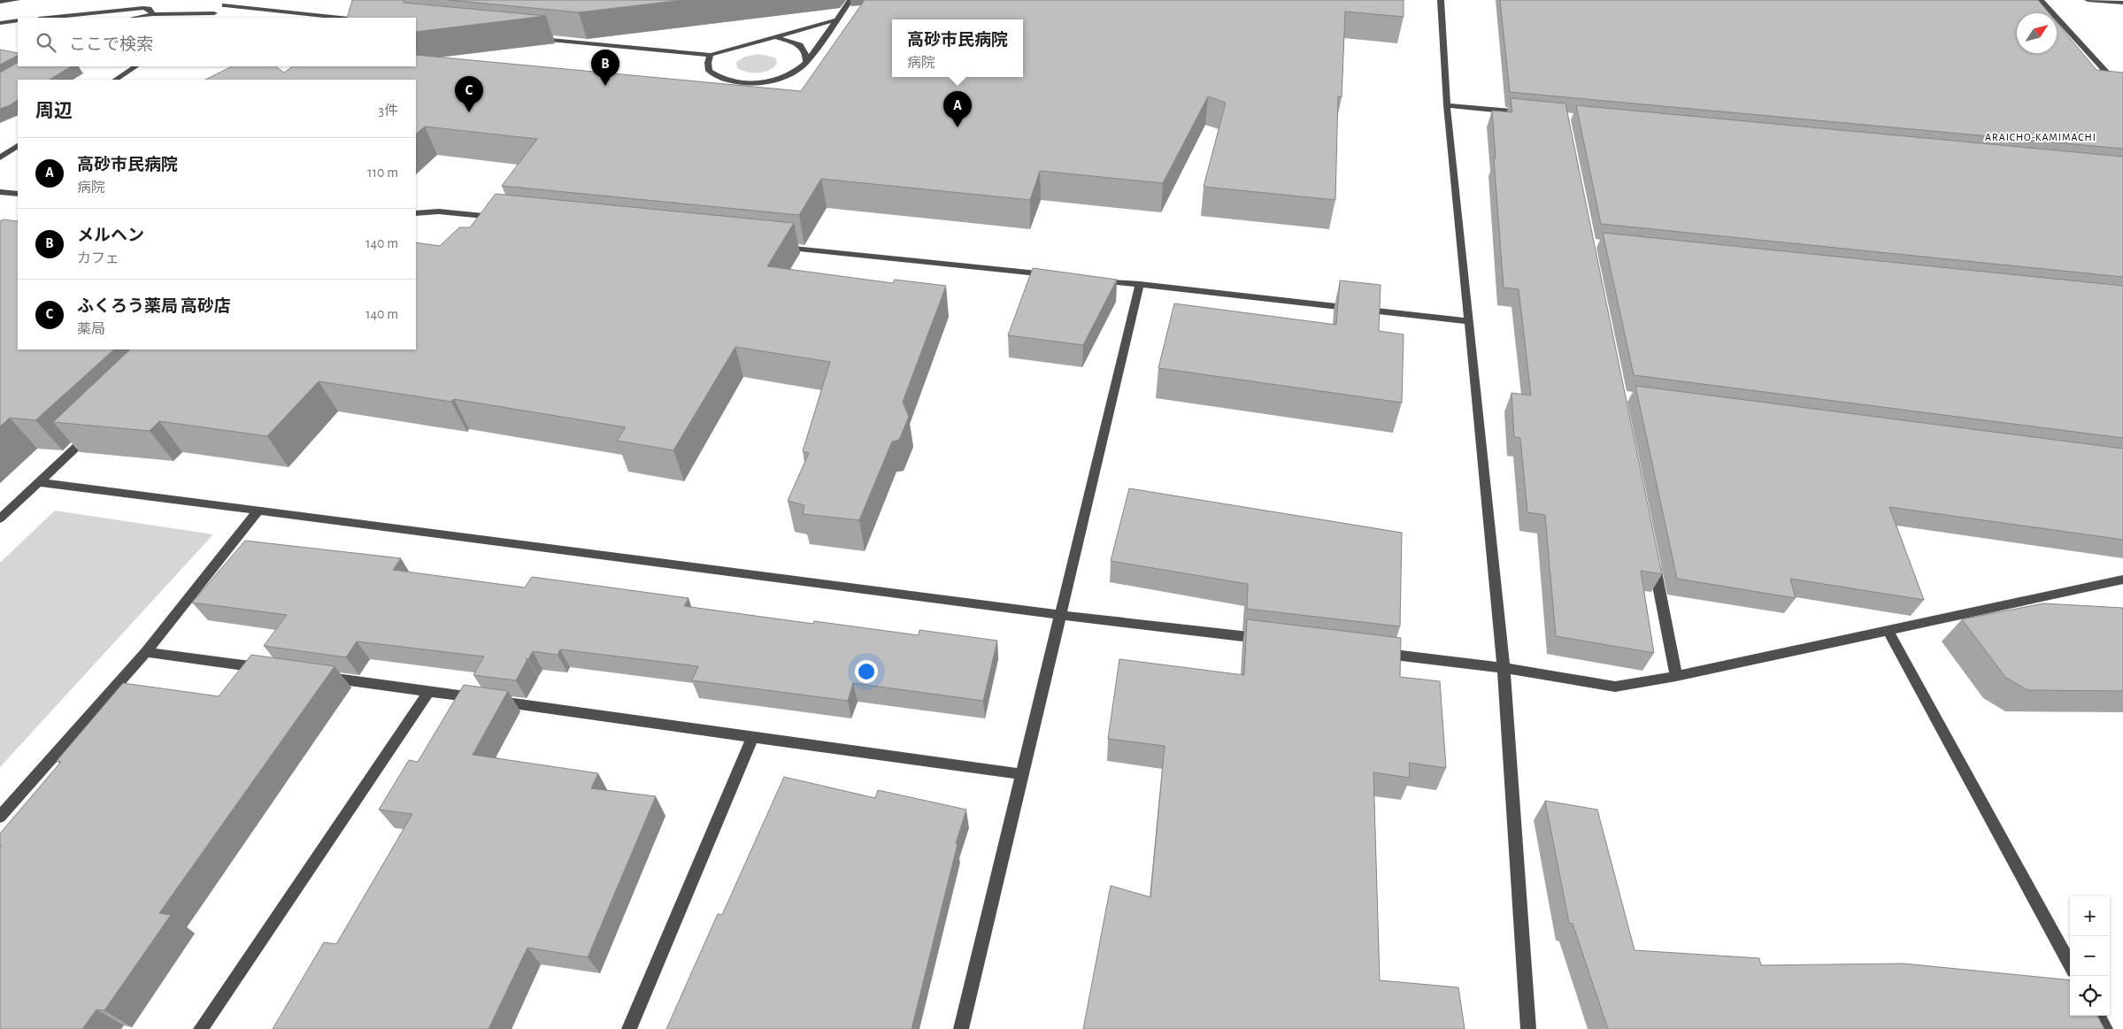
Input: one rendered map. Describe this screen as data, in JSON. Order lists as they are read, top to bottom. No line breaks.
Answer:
{"districts":["ARAICHO-KAMIMACHI"],"north":"top right","page":{"search":"ここで検索","popup":["高砂市民病院","病院"],"pins":["B","C","A"],"heading":["周辺","3件"],"list":[{"mark":"A","name":"高砂市民病院","note":"病院","value":"110 m"},{"mark":"B","name":"メルヘン","note":"カフェ","value":"140 m"},{"mark":"C","name":"ふくろう薬局 高砂店","note":"薬局","value":"140 m"}],"map_buttons":["+","−"]}}
